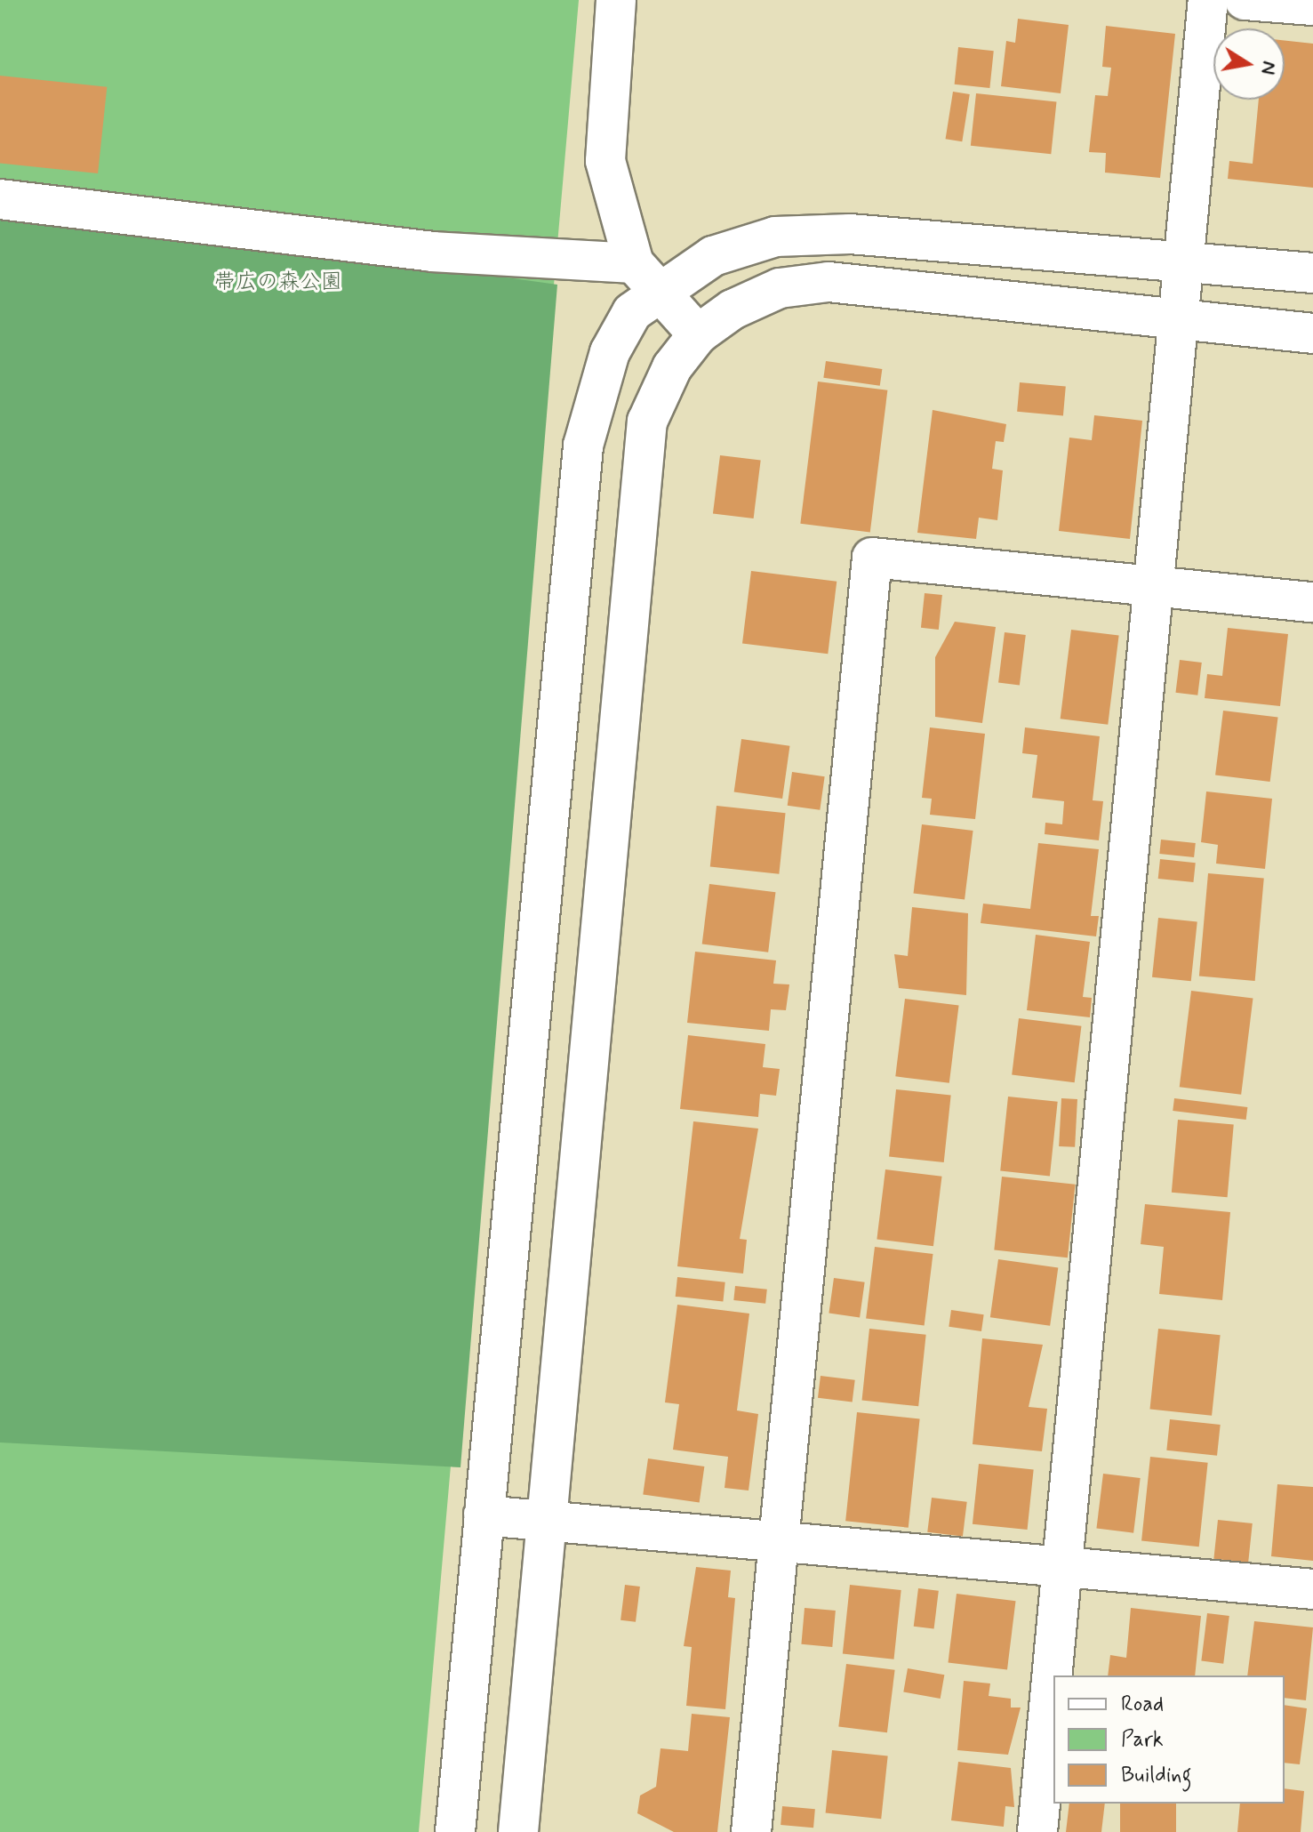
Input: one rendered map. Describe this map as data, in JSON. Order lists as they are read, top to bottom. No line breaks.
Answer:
{"parks":["帯広の森公園"],"legend":["Road","Park","Building"],"north":"right"}
